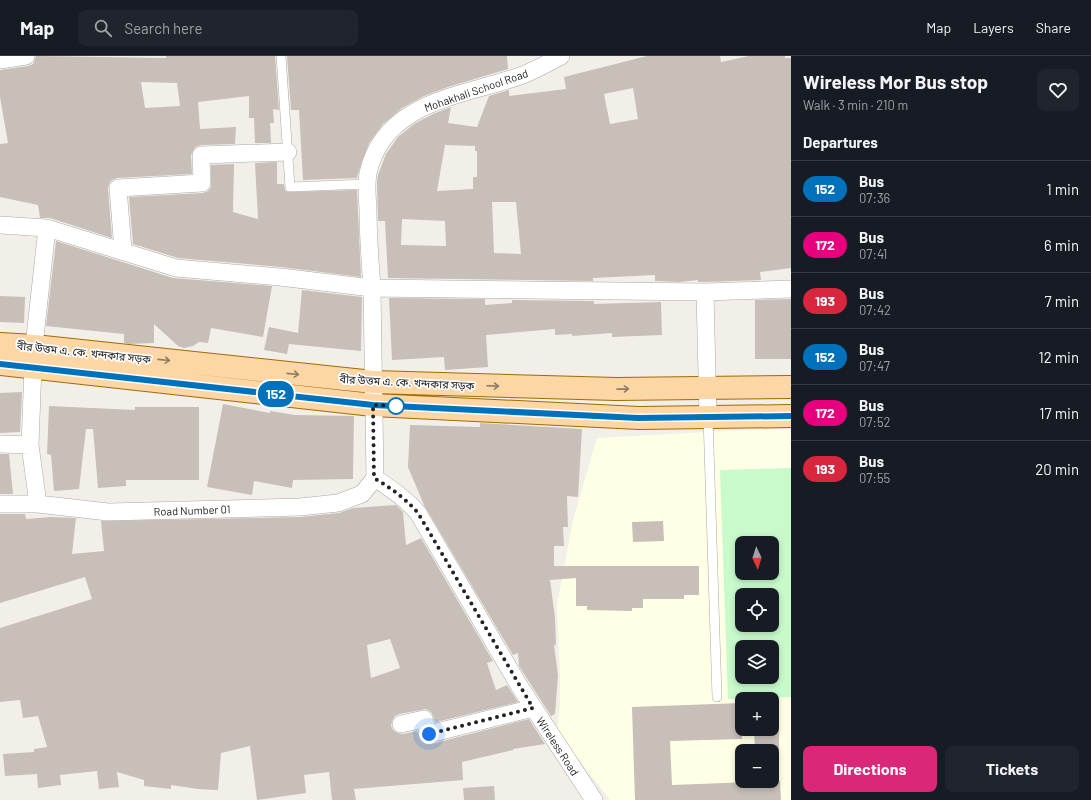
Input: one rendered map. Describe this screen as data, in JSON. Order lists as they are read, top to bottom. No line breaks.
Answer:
{"streets":{"main road":["বীর উত্তম এ. কে. খন্দকার সড়ক"],"street":["Mohakhali School Road","Road Number 01","Wireless Road"]},"crossings":[["Mohakhali School Road","বীর উত্তম এ. কে. খন্দকার সড়ক"],["Road Number 01","Wireless Road"]],"lines":["bus line 152"],"north":"bottom","page":{"header":"Map","search":"Search here","nav":["Map","Layers","Share"],"on_map":"152","heading":[["Wireless Mor Bus stop","Walk · 3 min · 210 m"],"Departures"],"list":[{"mark":"152","name":"Bus","note":"07:36","value":"1 min"},{"mark":"172","name":"Bus","note":"07:41","value":"6 min"},{"mark":"193","name":"Bus","note":"07:42","value":"7 min"},{"mark":"152","name":"Bus","note":"07:47","value":"12 min"},{"mark":"172","name":"Bus","note":"07:52","value":"17 min"},{"mark":"193","name":"Bus","note":"07:55","value":"20 min"}],"map_buttons":["+","−"],"buttons":["Directions","Tickets"]}}
